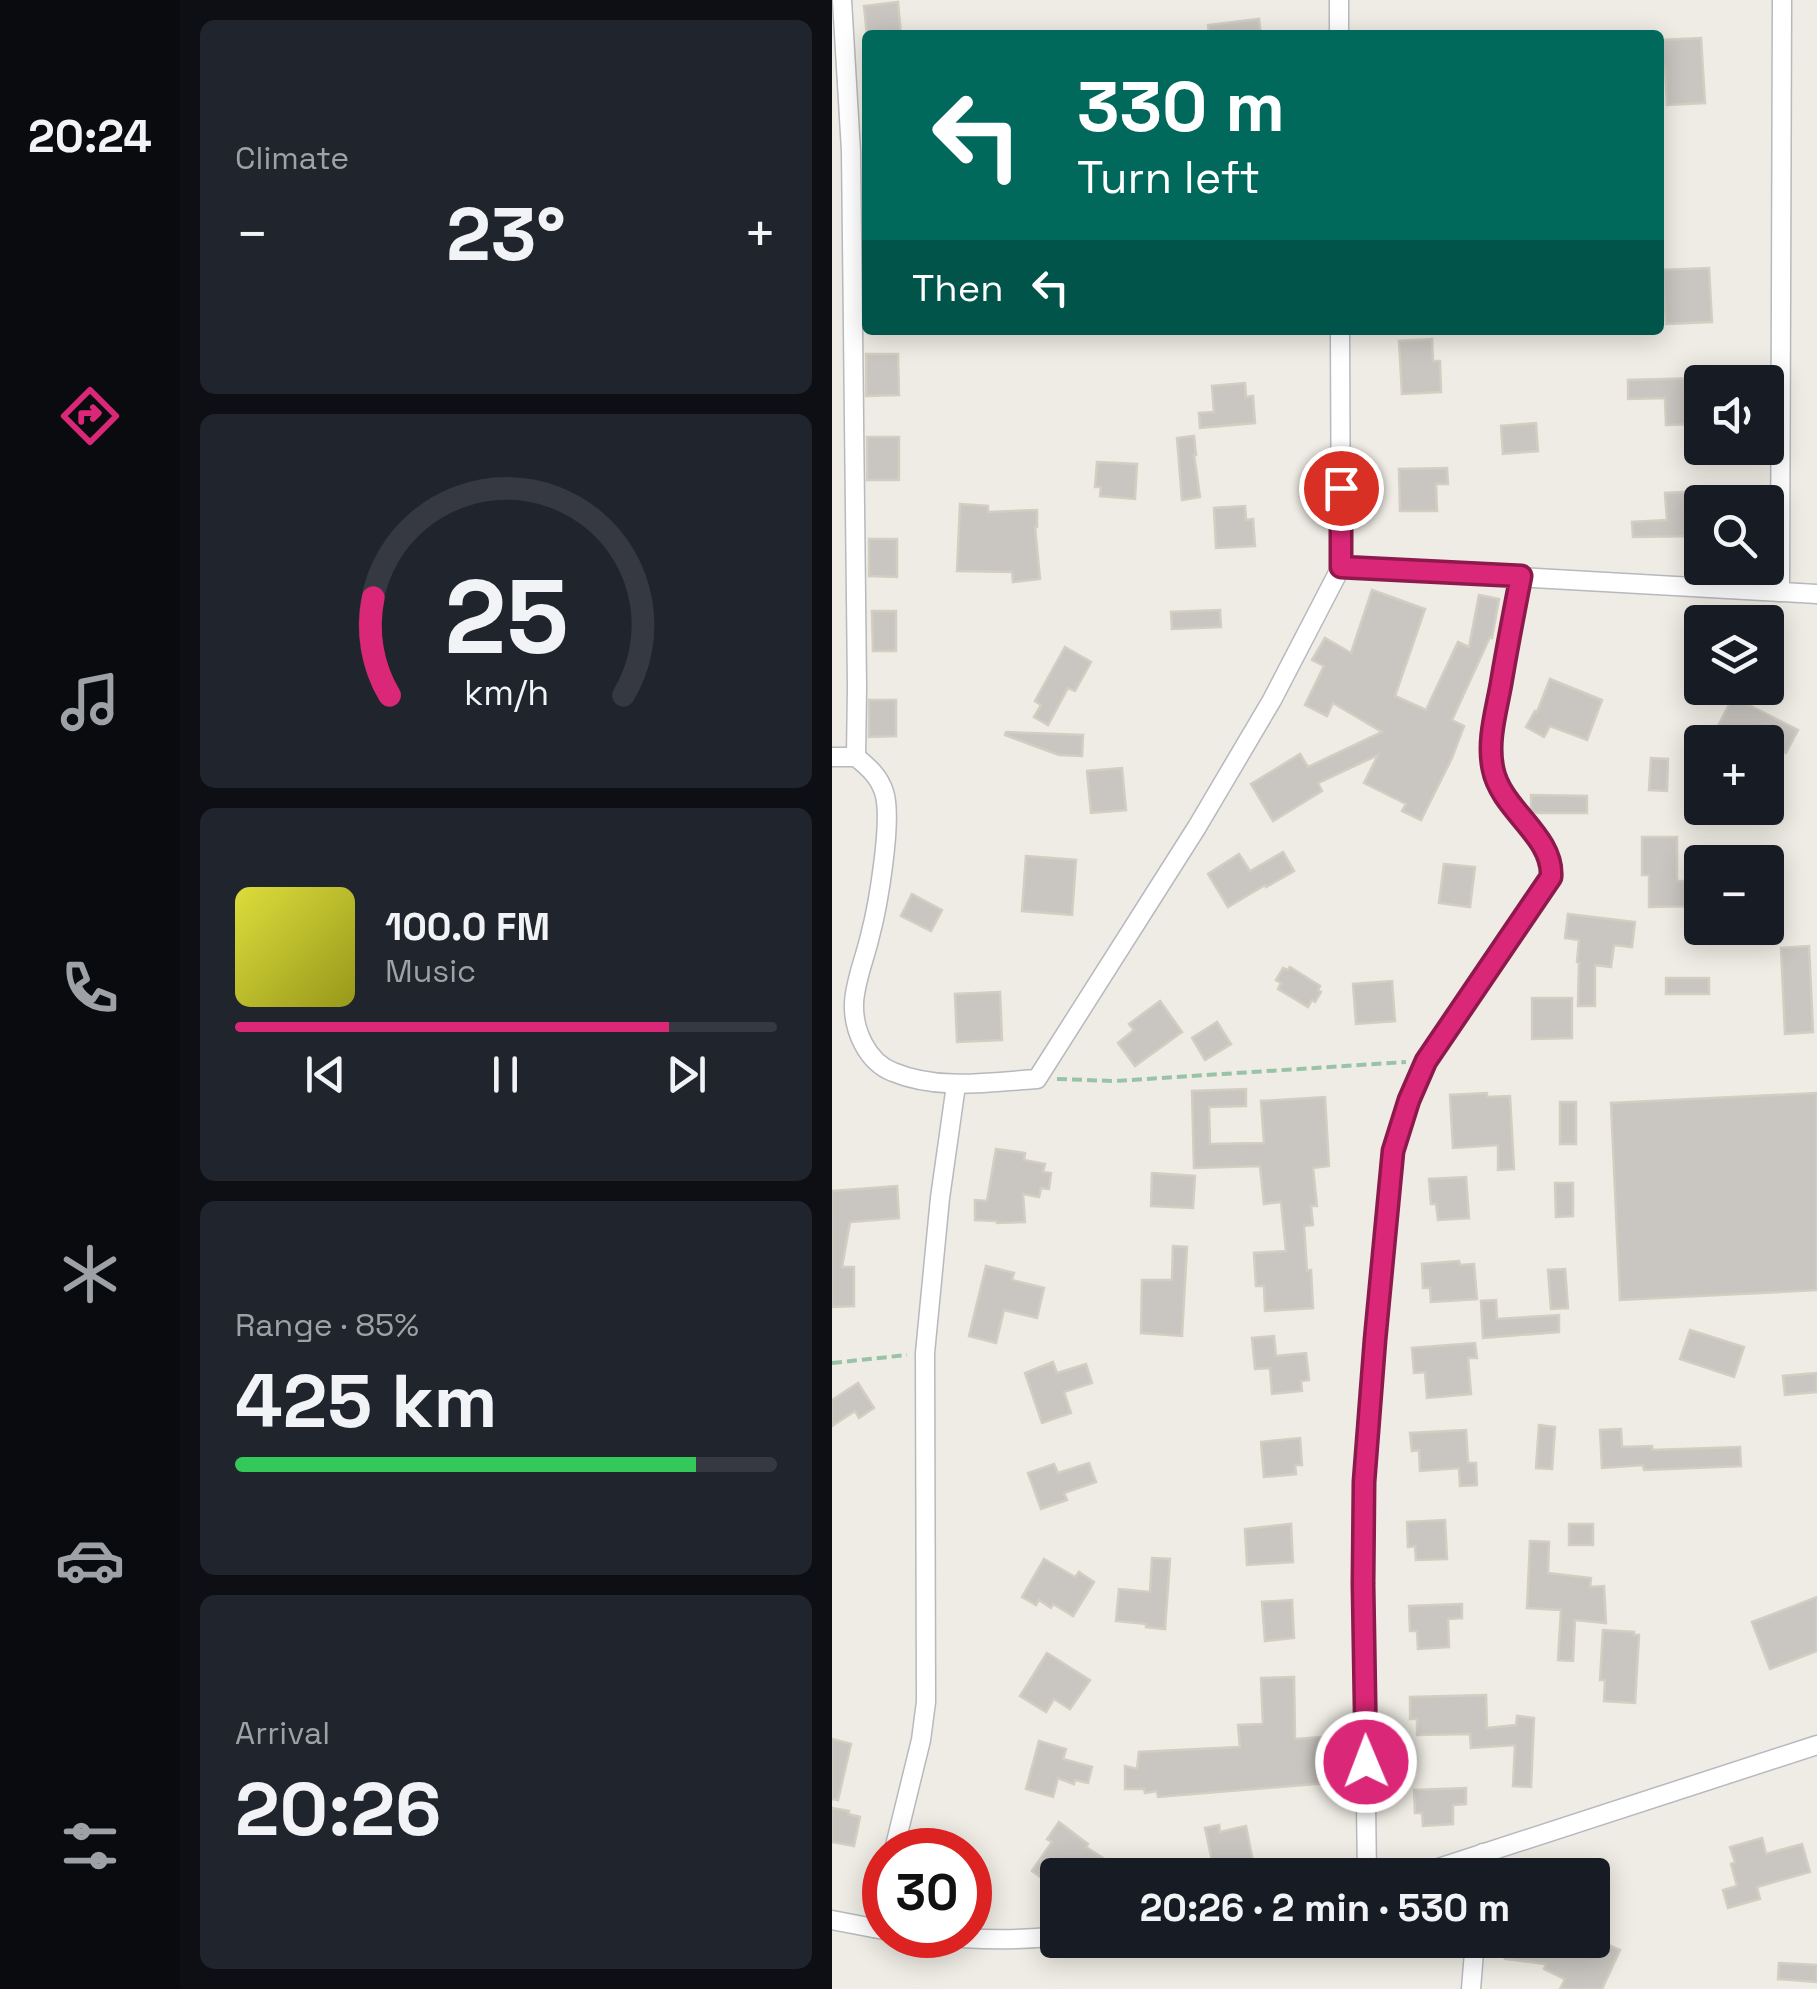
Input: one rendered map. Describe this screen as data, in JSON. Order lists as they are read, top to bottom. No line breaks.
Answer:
{"page":{"tabs":"20:24","tile":["Climate",["Range · 85%","425 km"],["Arrival","20:26"]],"turn":["330 m","Turn left"],"heat":["−","23°","+"],"then":"Then","map_buttons":["+","−"],"song":["100.0 FM","Music"],"limit":"30","trip":"20:26 · 2 min · 530 m","gauge":["25","km/h"]}}
